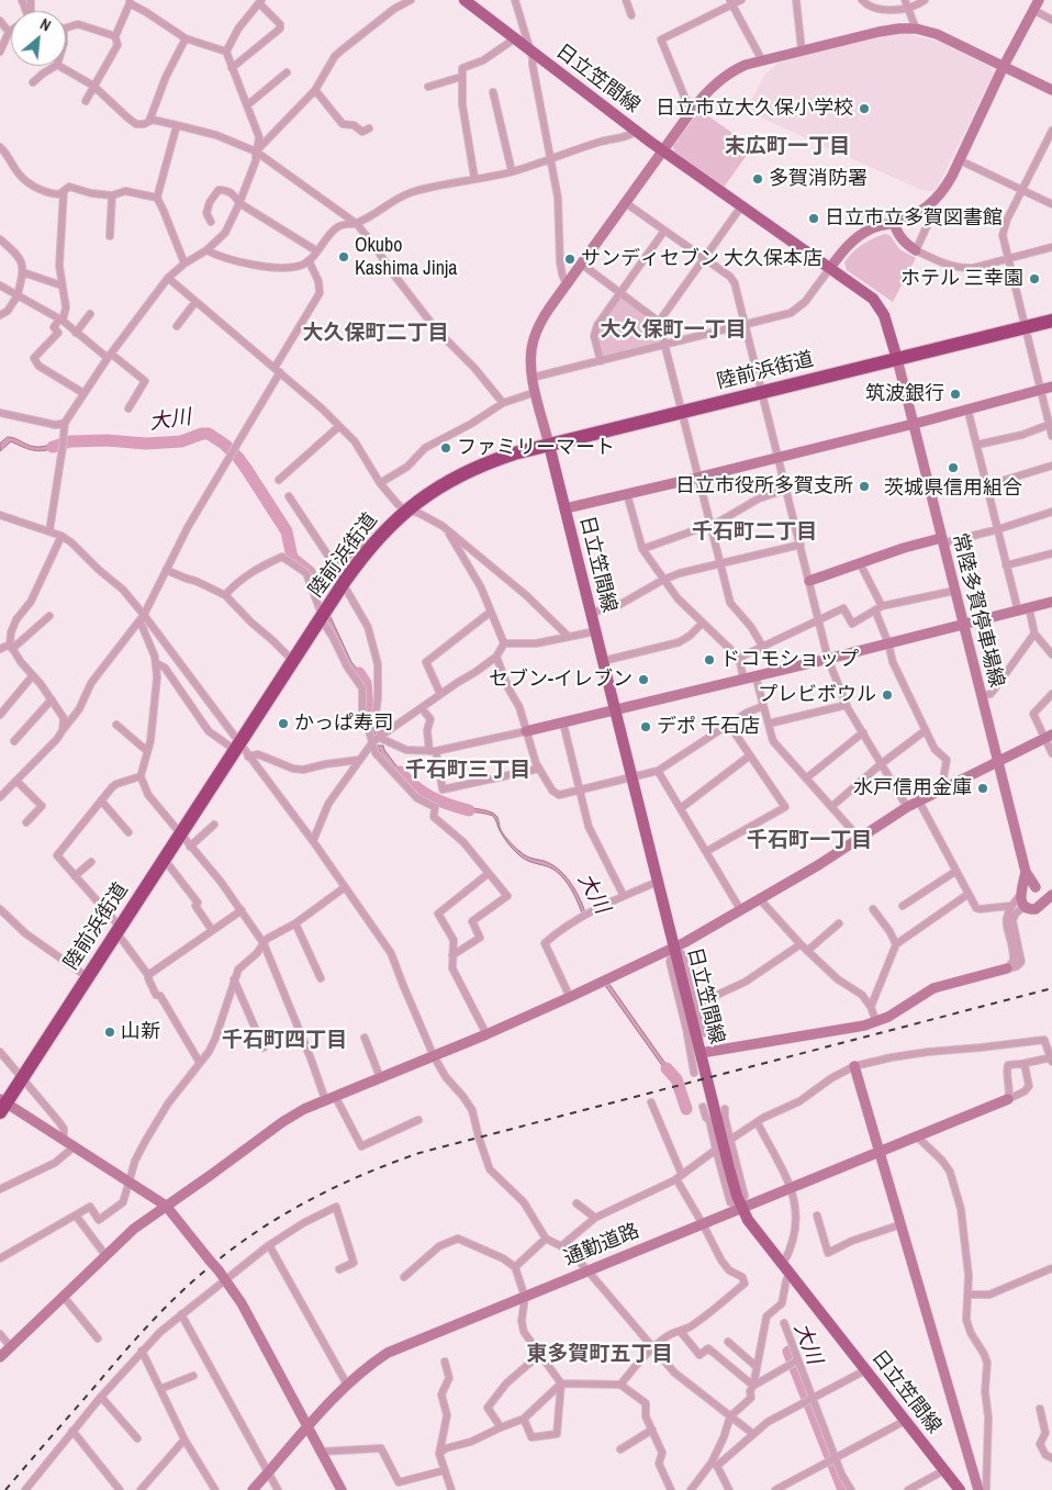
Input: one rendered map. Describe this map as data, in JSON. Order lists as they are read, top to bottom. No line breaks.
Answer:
{"streets":{"highway":["陸前浜街道"],"main road":["日立笠間線"],"street":["常陸多賀停車場線","通勤道路"]},"crossings":[["日立笠間線","陸前浜街道"],["日立笠間線","常陸多賀停車場線"],["日立笠間線","通勤道路"],["陸前浜街道","常陸多賀停車場線"]],"districts":["末広町一丁目","大久保町一丁目","大久保町二丁目","千石町二丁目","千石町三丁目","千石町一丁目","千石町四丁目","東多賀町五丁目"],"water":["大川"],"places":["日立市立大久保小学校","多賀消防署","日立市立多賀図書館","Okubo Kashima Jinja","サンディセブン 大久保本店","ホテル 三幸園","筑波銀行","ファミリーマート","茨城県信用組合","日立市役所多賀支所","ドコモショップ","セブン-イレブン","プレビボウル","かっぱ寿司","デポ 千石店","水戸信用金庫","山新"],"north":"top right"}
